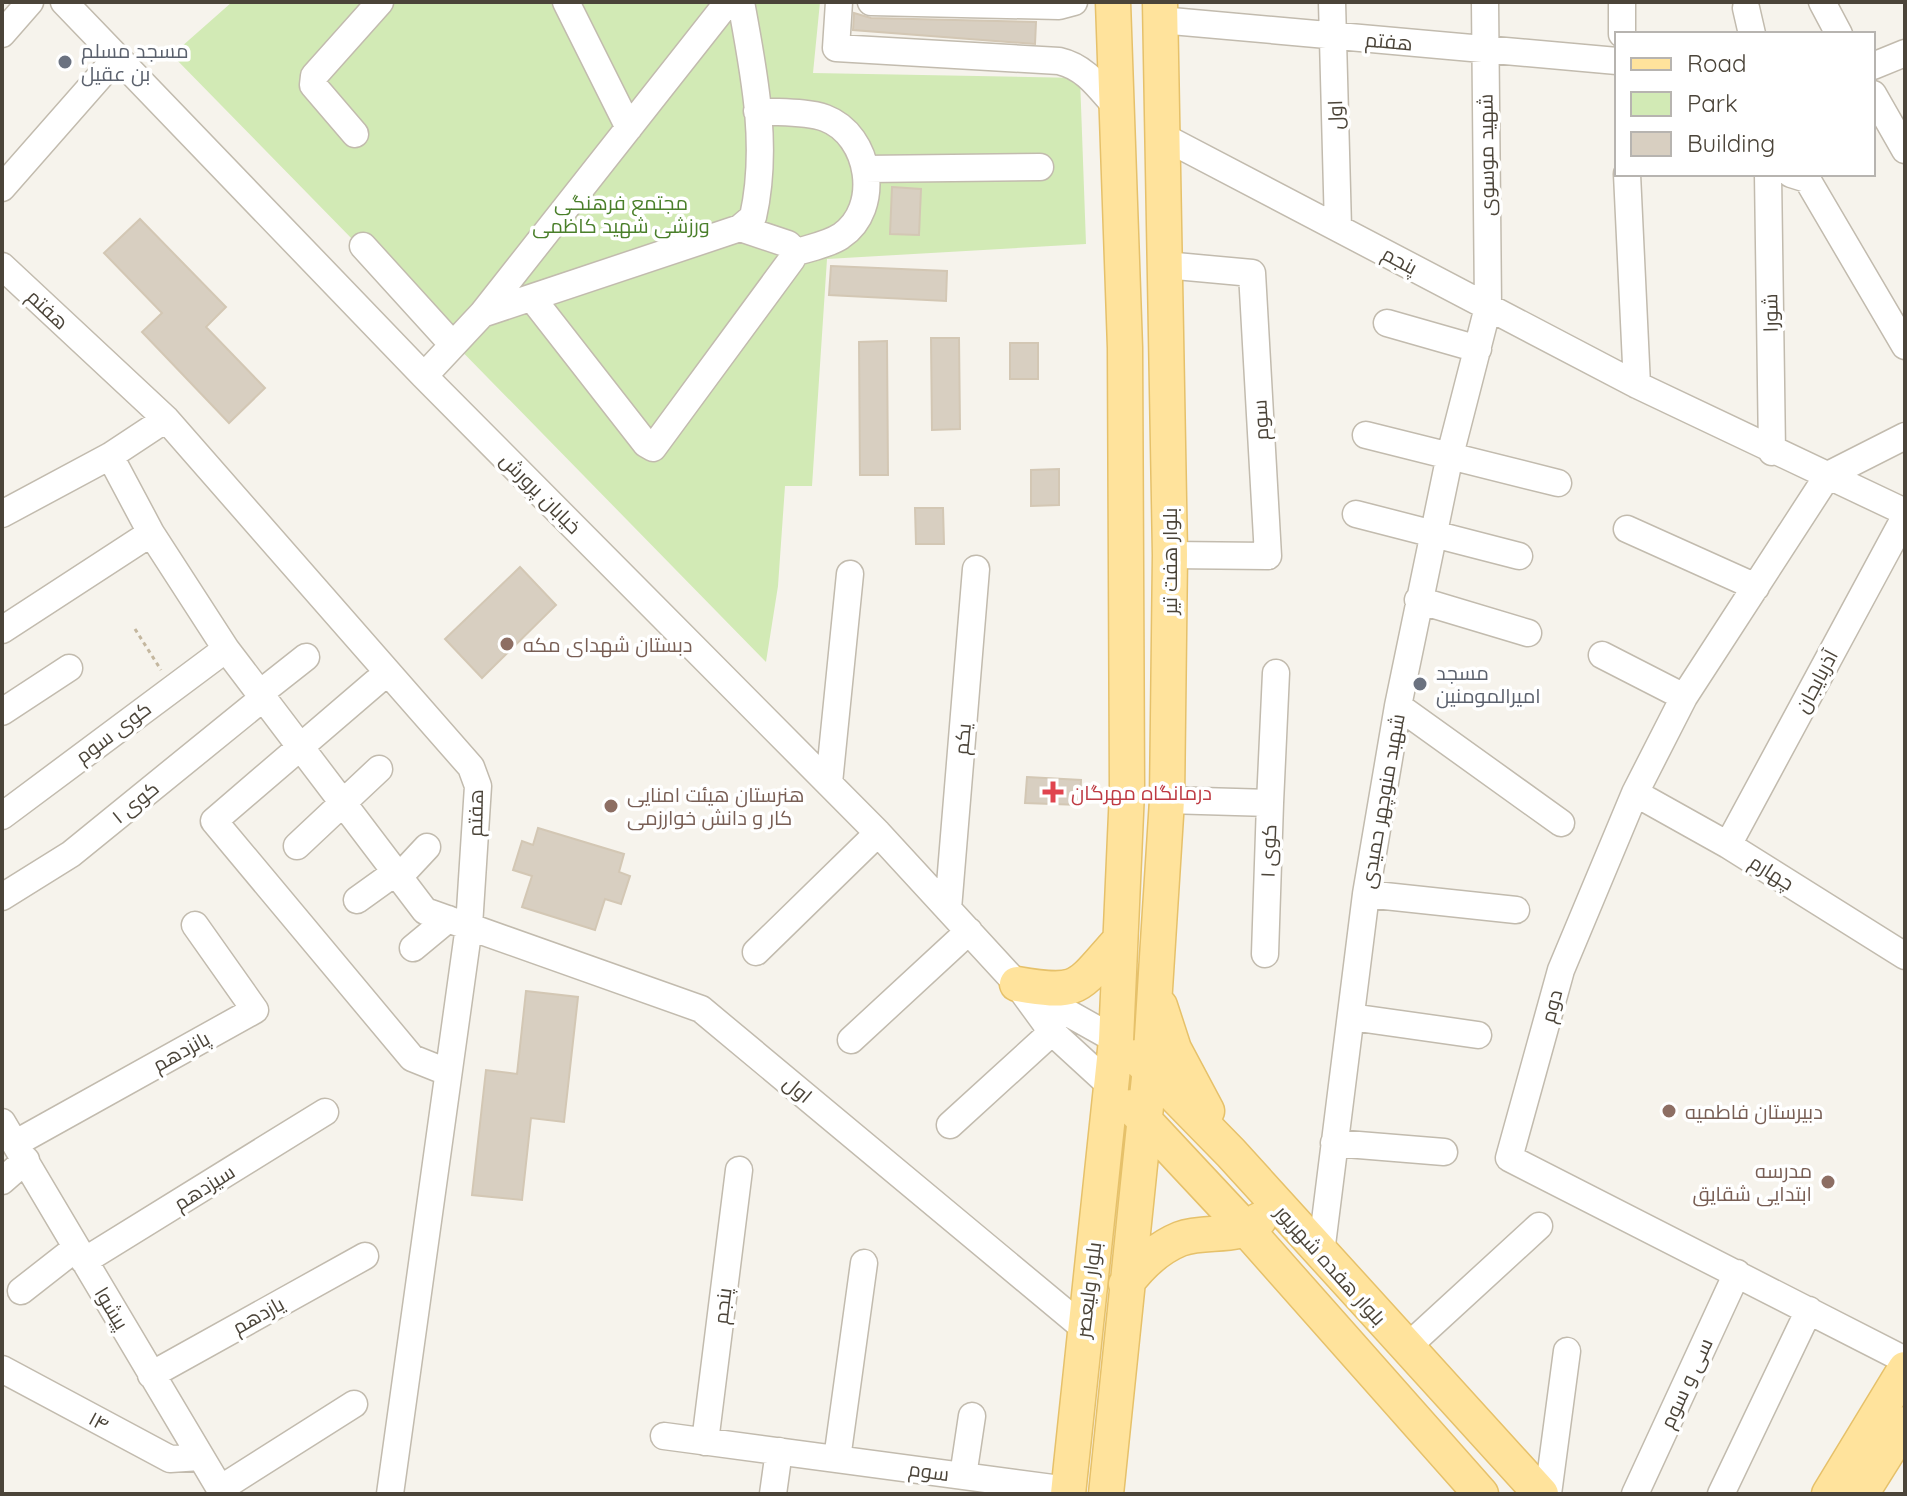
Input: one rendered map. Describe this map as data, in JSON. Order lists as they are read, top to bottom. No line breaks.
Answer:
{"streets":{"main road":["بلوار هفت تیر","بلوار هفده شهریور","بلوار ولیعصر"],"street":["هفتم","اول","شهید موسوی","پنجم","شورا","سوم","خیابان پرورش","آذربایجان","کوی سوم","یکم","شهبد منوچهر حمیدی","کوی ۱","چهارم","دوم","پانزدهم","سیزدهم","پیشوا","یازدهم","سی و سوم","۱۴"]},"crossings":[["هفتم","اول"],["هفتم","شهید موسوی"],["هفتم","بلوار هفت تیر"],["اول","پنجم"],["اول","کوی سوم"],["اول","کوی ۱"],["اول","بلوار ولیعصر"],["شهید موسوی","پنجم"],["شهید موسوی","شهبد منوچهر حمیدی"],["پنجم","شورا"],["پنجم","سوم"],["پنجم","بلوار هفت تیر"],["پنجم","آذربایجان"],["پنجم","شهبد منوچهر حمیدی"],["پنجم","دوم"],["سوم","بلوار هفت تیر"],["سوم","بلوار ولیعصر"],["خیابان پرورش","بلوار هفت تیر"],["خیابان پرورش","یکم"],["خیابان پرورش","بلوار هفده شهریور"],["خیابان پرورش","بلوار ولیعصر"],["بلوار هفت تیر","کوی ۱"],["بلوار هفت تیر","بلوار هفده شهریور"],["بلوار هفت تیر","بلوار ولیعصر"],["آذربایجان","چهارم"],["شهبد منوچهر حمیدی","بلوار هفده شهریور"],["چهارم","دوم"],["دوم","سی و سوم"],["پانزدهم","پیشوا"],["سیزدهم","پیشوا"],["بلوار هفده شهریور","بلوار ولیعصر"],["پیشوا","یازدهم"],["پیشوا","۱۴"]],"parks":["مجتمع فرهنگی ورزشی شهید کاظمی"],"places":{"other":["مسجد مسلم بن عقیل","دبستان شهدای مکه","مسجد امیرالمومنین","هنرستان هیئت امنایی کار و دانش خوارزمی","دبیرستان فاطمیه","مدرسه ابتدایی شقایق"],"health":["درمانگاه مهرگان"]},"legend":["Road","Park","Building"]}
